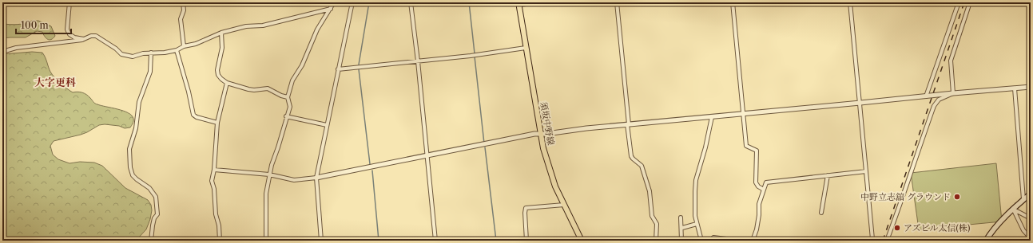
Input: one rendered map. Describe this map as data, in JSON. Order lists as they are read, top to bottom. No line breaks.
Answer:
{"streets":{"main road":["須坂中野線"]},"districts":["大字更科"],"places":["中野立志舘 グラウンド","アズビル太信(株)"],"scale_bar":"100 m"}
